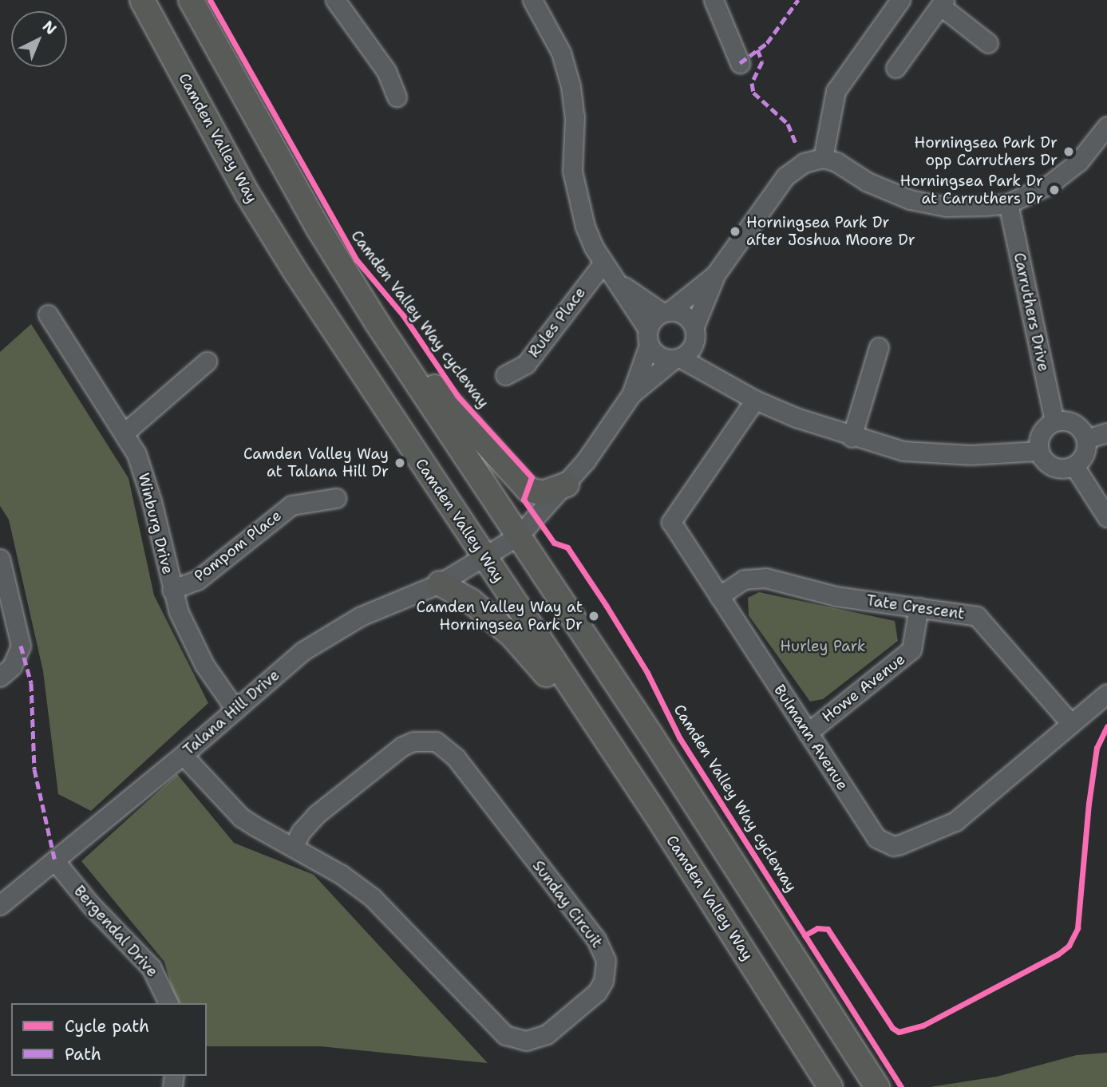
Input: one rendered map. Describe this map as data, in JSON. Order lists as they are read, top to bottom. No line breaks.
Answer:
{"streets":{"main road":["Camden Valley Way"],"street":["Carruthers Drive","Rules Place","Winburg Drive","Pompom Place","Tate Crescent","Howe Avenue","Talana Hill Drive","Bulmann Avenue","Sunday Circuit","Bergendal Drive"],"cycle path":["Camden Valley Way cycleway"]},"crossings":[["Camden Valley Way","Talana Hill Drive"],["Winburg Drive","Pompom Place"],["Winburg Drive","Talana Hill Drive"],["Tate Crescent","Howe Avenue"],["Tate Crescent","Bulmann Avenue"],["Howe Avenue","Bulmann Avenue"],["Talana Hill Drive","Sunday Circuit"],["Talana Hill Drive","Bergendal Drive"]],"parks":["Hurley Park"],"places":["Horningsea Park Dr opp Carruthers Dr","Horningsea Park Dr at Carruthers Dr","Horningsea Park Dr after Joshua Moore Dr","Camden Valley Way at Talana Hill Dr","Camden Valley Way at Horningsea Park Dr"],"legend":["Cycle path","Path"],"north":"top right"}
